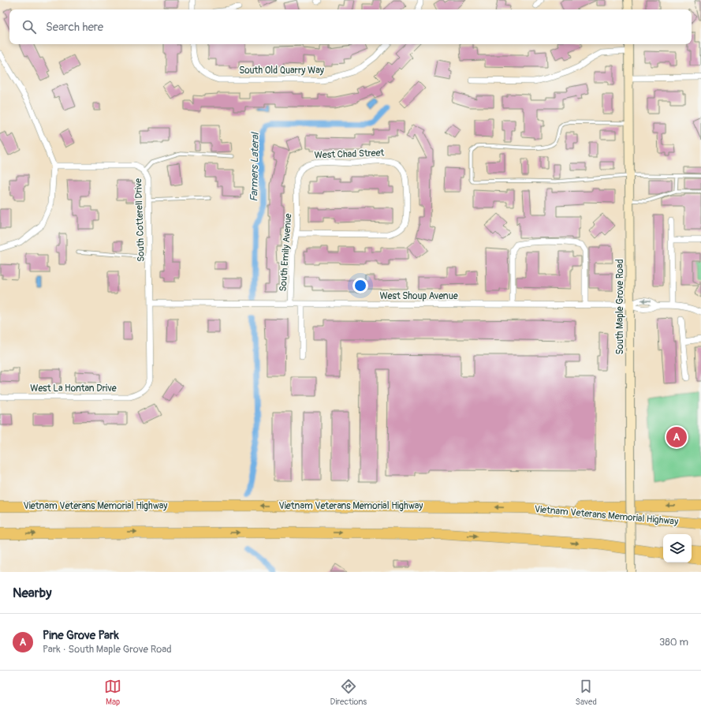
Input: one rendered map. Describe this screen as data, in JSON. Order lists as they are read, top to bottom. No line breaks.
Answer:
{"streets":{"highway":["Vietnam Veterans Memorial Highway"],"main road":["South Maple Grove Road"],"street":["South Old Quarry Way","West Chad Street","South Cotterell Drive","South Emily Avenue","West Shoup Avenue","West La Hontan Drive"]},"crossings":[["West Chad Street","South Emily Avenue"],["South Cotterell Drive","West Shoup Avenue"],["South Cotterell Drive","West La Hontan Drive"],["South Emily Avenue","West Shoup Avenue"],["West Shoup Avenue","South Maple Grove Road"]],"water":["Farmers Lateral"],"page":{"search":"Search here","pins":"A","heading":"Nearby","list":[{"mark":"A","name":"Pine Grove Park","note":"Park · South Maple Grove Road","value":"380 m"}],"nav":["Map","Directions","Saved"]}}
